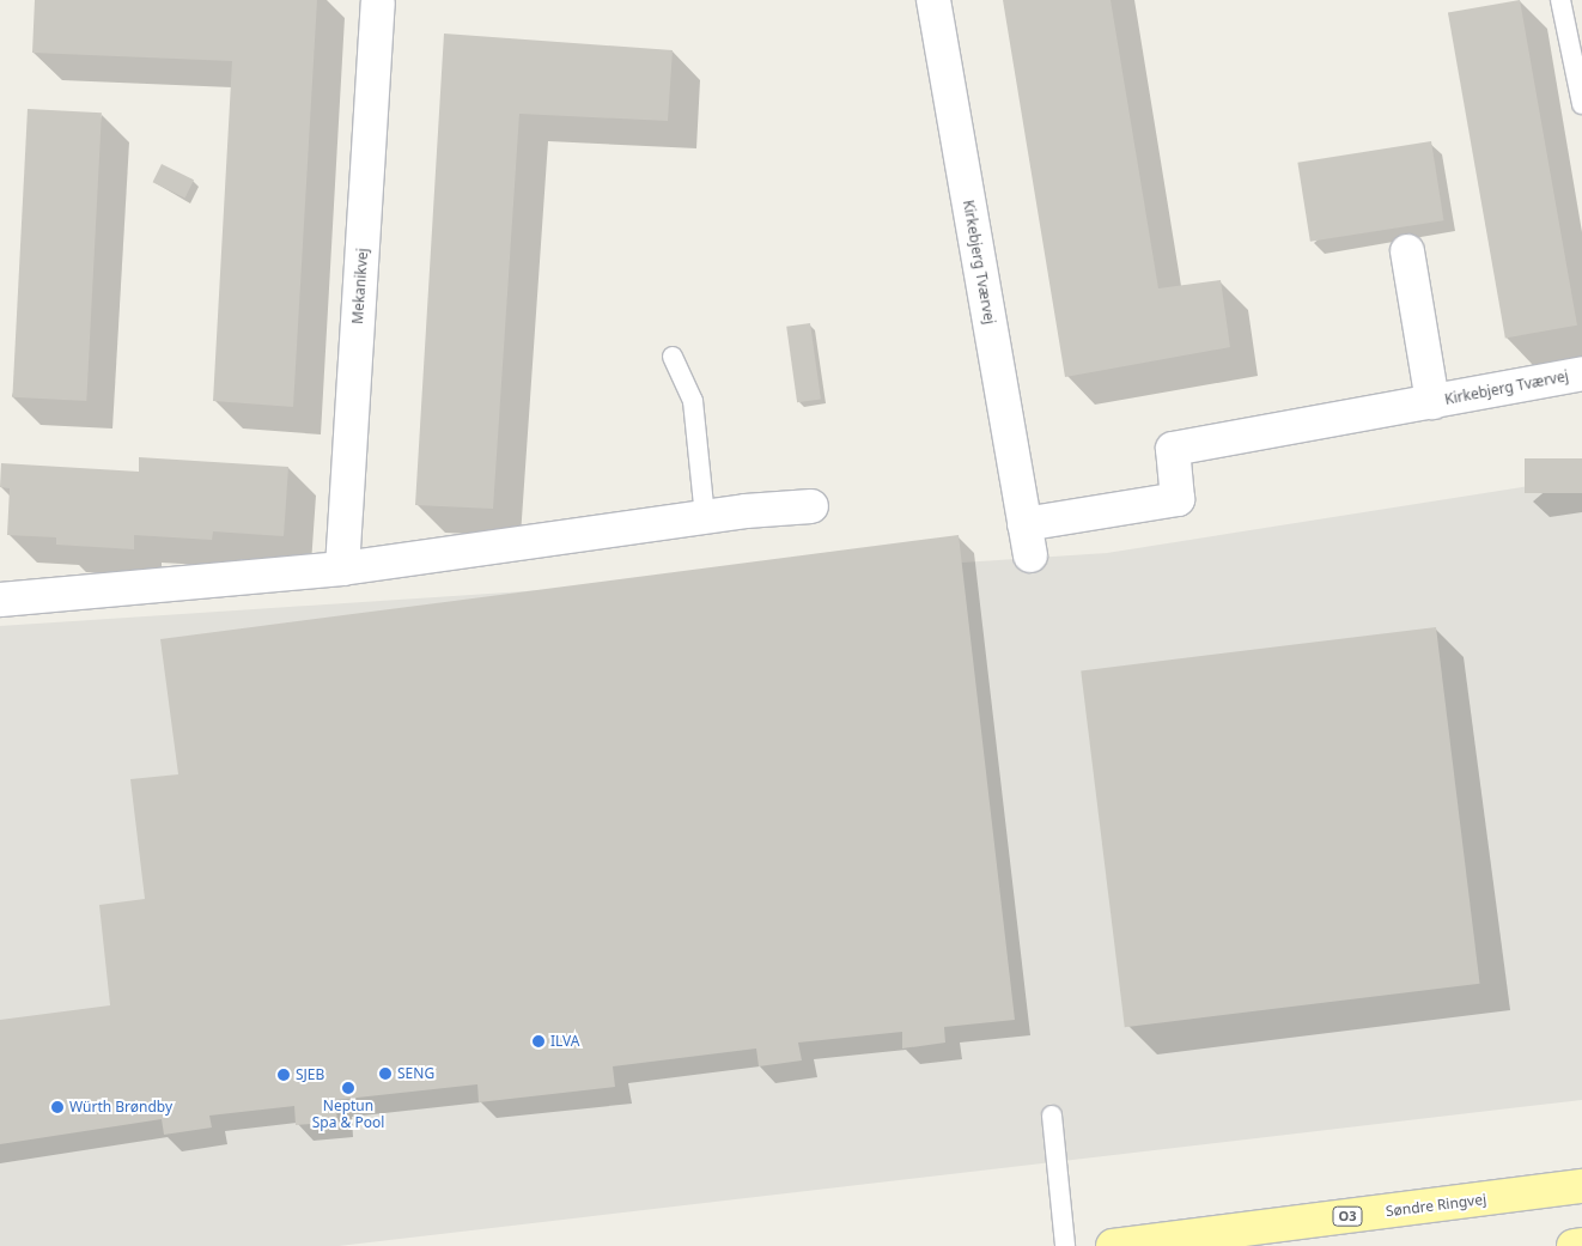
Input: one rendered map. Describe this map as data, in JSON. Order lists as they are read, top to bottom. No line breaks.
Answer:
{"streets":{"main road":["Søndre Ringvej","O3"],"street":["Kirkebjerg Tværvej","Mekanikvej"]},"places":["ILVA","SENG","SJEB","Neptun Spa & Pool","Würth Brøndby"]}
